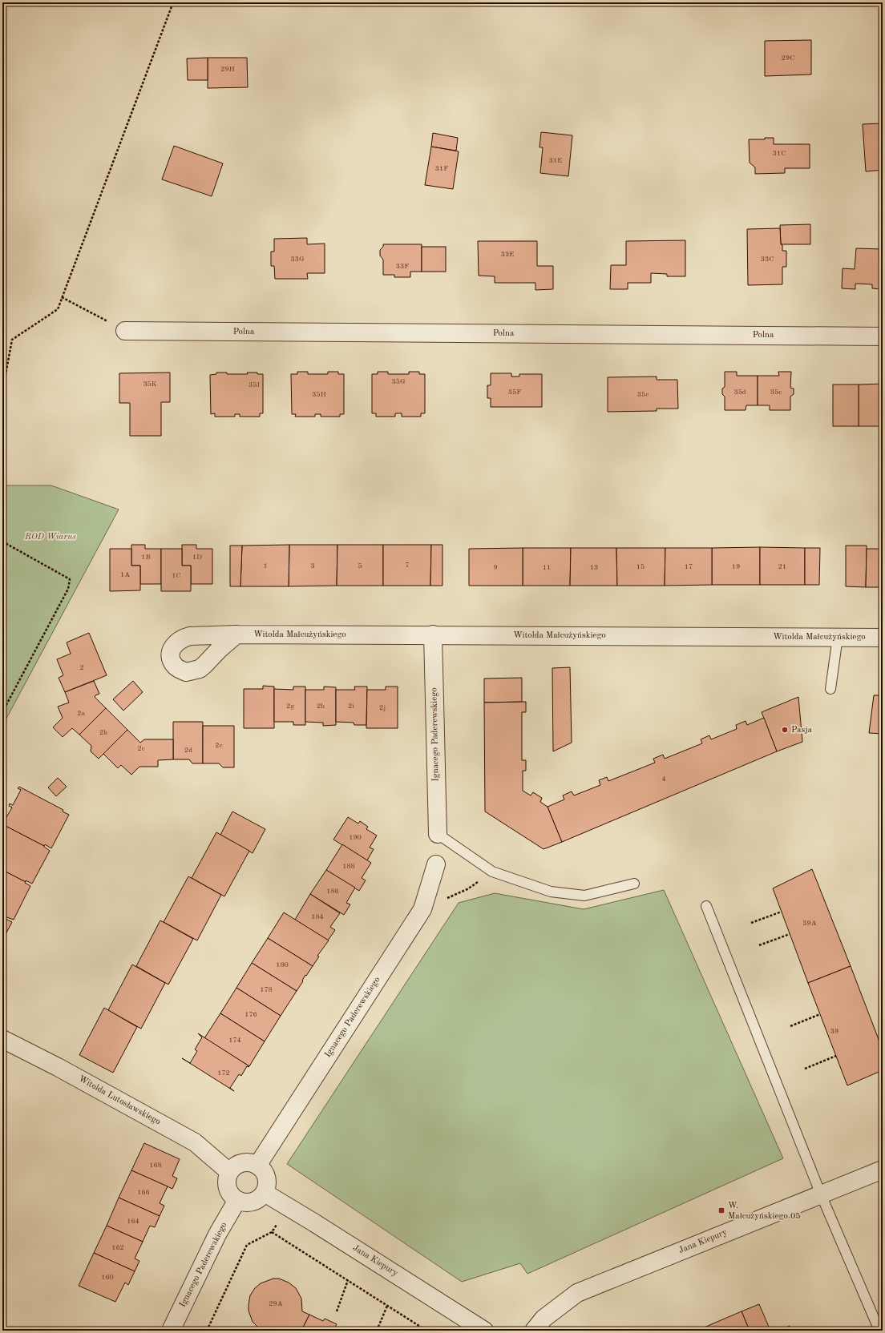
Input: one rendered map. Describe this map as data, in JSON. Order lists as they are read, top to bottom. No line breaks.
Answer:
{"streets":{"street":["Polna","Witolda Małcużyńskiego","Ignacego Paderewskiego","Witolda Lutosławskiego","Jana Kiepury"]},"crossings":[["Witolda Małcużyńskiego","Ignacego Paderewskiego"],["Ignacego Paderewskiego","Witolda Lutosławskiego"],["Ignacego Paderewskiego","Jana Kiepury"],["Witolda Lutosławskiego","Jana Kiepury"]],"parks":["ROD Wiarus"],"places":{"other":["Pasja"],"transit":["W. Małcużyńskiego 05"]},"house_numbers":["29C","29H","31C","31E","31F","33E","33G","33C","33F","35G","35K","35I","35F","35d","35c","35H","35e","1B","1D","7","1","3","5","15","17","19","21","9","11","13","1A","1C","2","2g","2h","2i","2j","2a","2b","2e","2c","2d","4","190","188","186","184","39A","180","178","176","39","174","172","168","166","164","162","160","29A"]}
